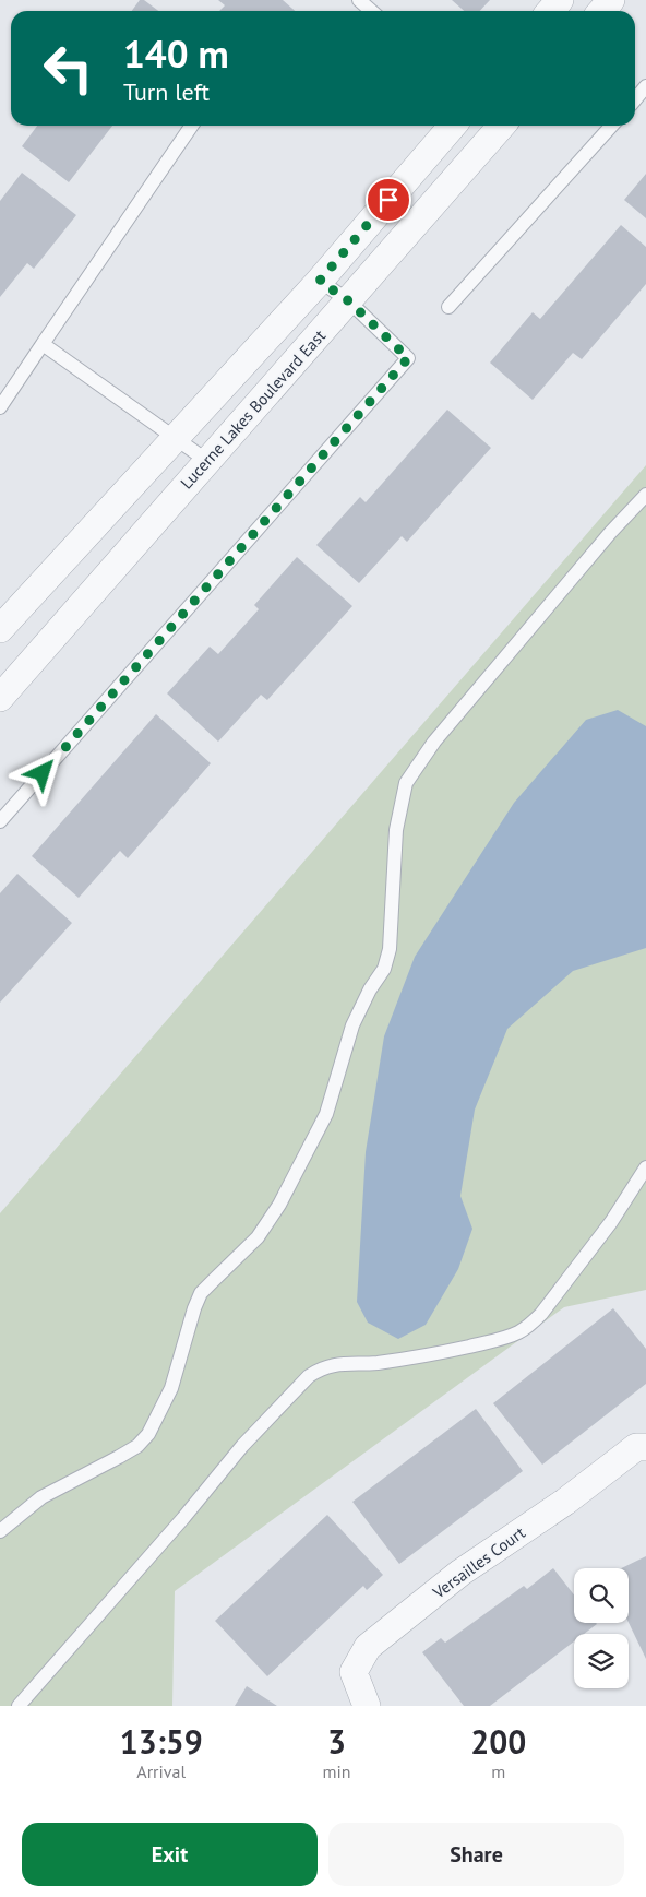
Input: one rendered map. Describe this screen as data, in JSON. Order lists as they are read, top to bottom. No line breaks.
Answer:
{"streets":{"street":["Lucerne Lakes Boulevard East","Versailles Court"]},"page":{"turn":["140 m","Turn left"],"eta":["13:59","Arrival","3","min","200","m"],"buttons":["Exit","Share"]}}
